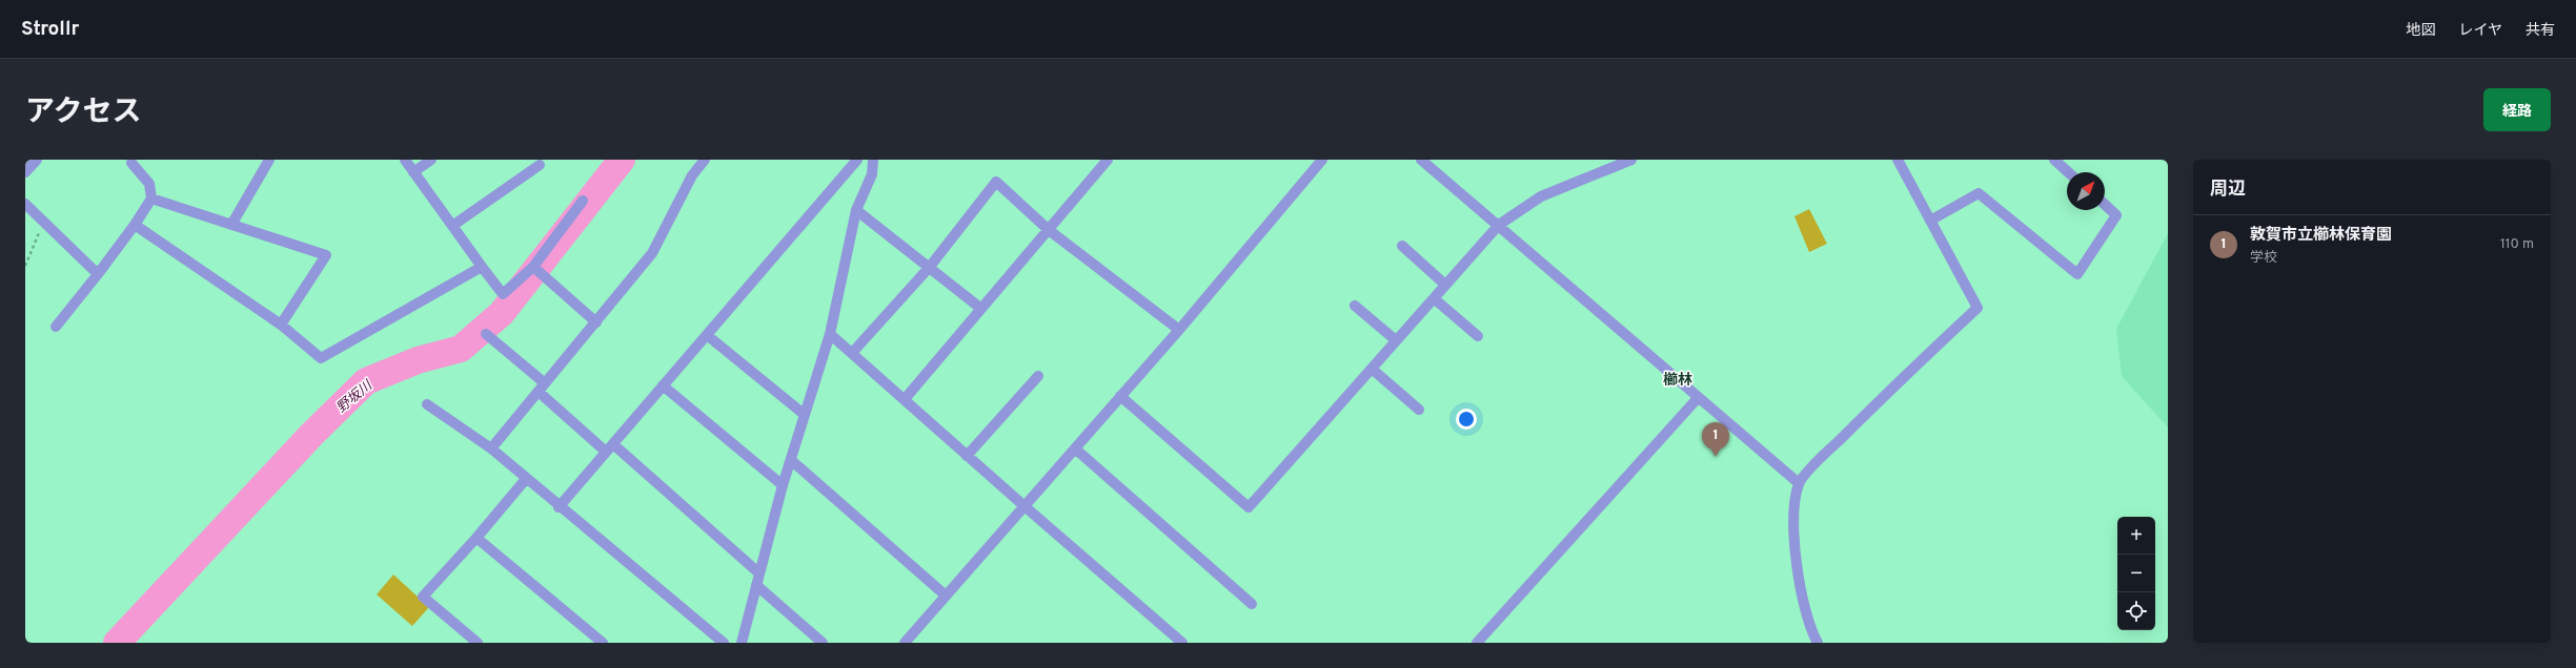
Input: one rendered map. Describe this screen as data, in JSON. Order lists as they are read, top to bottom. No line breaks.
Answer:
{"districts":["櫛林"],"water":["野坂川"],"north":"top right","page":{"header":"Strollr","nav":["地図","レイヤ","共有"],"title":"アクセス","buttons":"経路","heading":"周辺","list":[{"mark":"1","name":"敦賀市立櫛林保育園","note":"学校","value":"110 m"}],"pins":"1","map_buttons":["+","−"]}}
